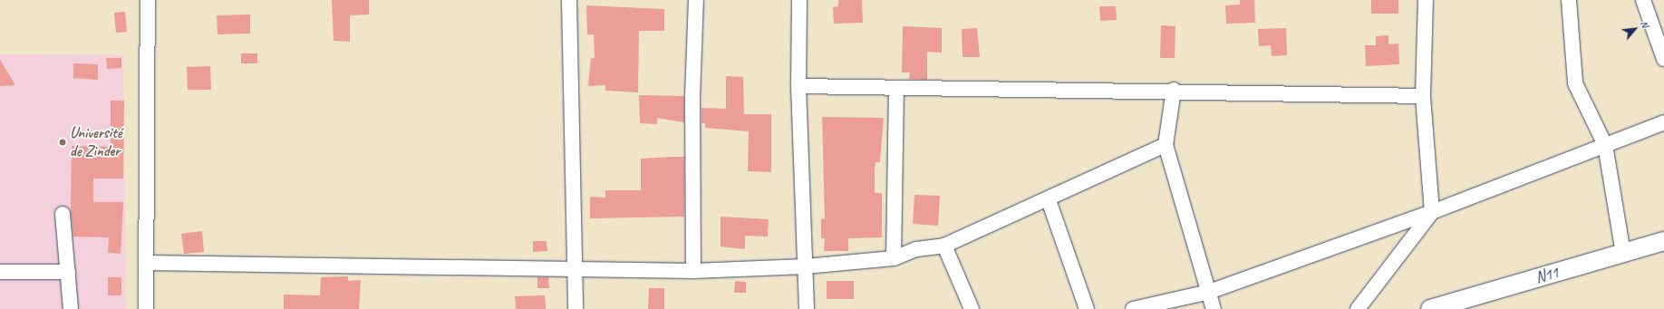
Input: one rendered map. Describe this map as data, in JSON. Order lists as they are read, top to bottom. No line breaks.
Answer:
{"streets":{"main road":["N11"]},"places":["Université de Zinder"],"north":"top right"}
